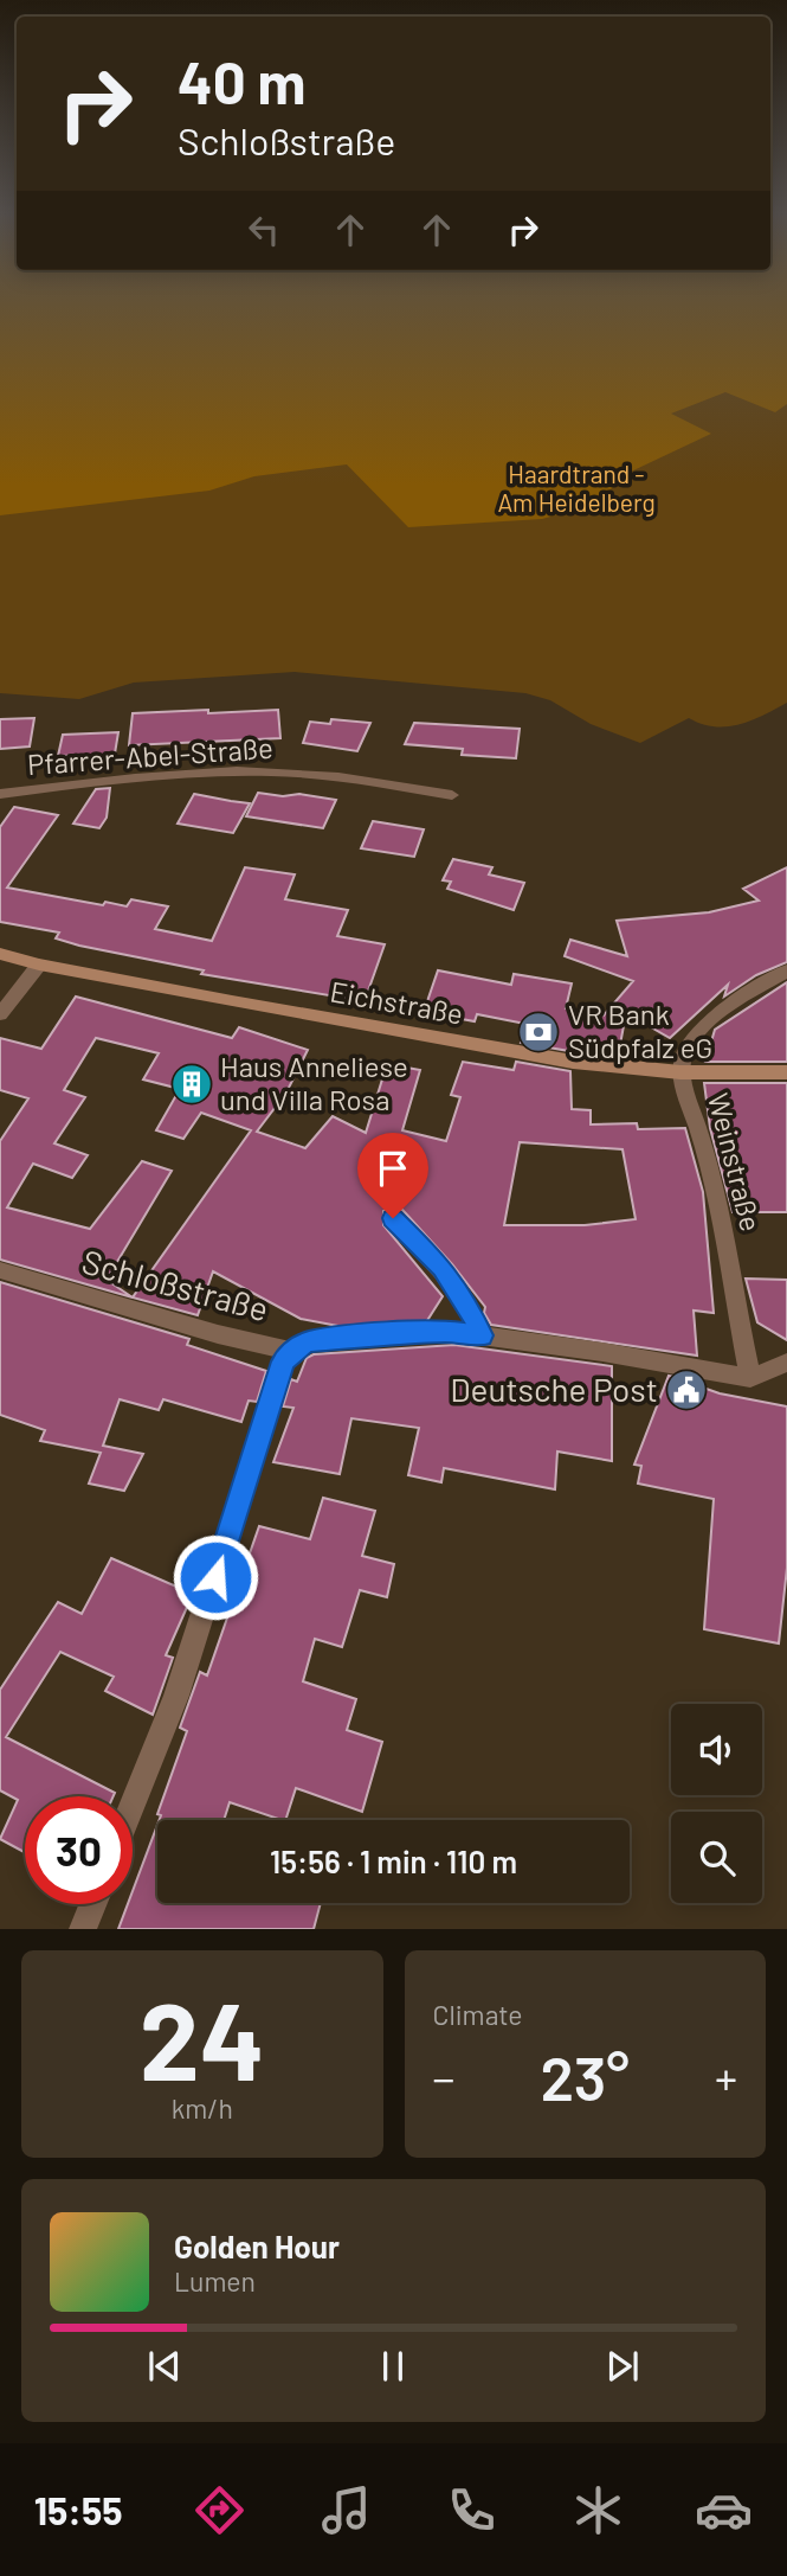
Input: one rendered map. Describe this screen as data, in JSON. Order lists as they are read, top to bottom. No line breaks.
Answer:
{"streets":{"street":["Pfarrer-Abel-Straße","Eichstraße","Weinstraße","Schloßstraße"]},"crossings":[["Eichstraße","Weinstraße"],["Weinstraße","Schloßstraße"]],"parks":["Haardtrand - Am Heidelberg"],"places":{"bank":["VR Bank Südpfalz eG"],"building":["Haus Anneliese und Villa Rosa"],"public building":["Deutsche Post"]},"page":{"turn":["40 m","Schloßstraße"],"limit":"30","trip":"15:56 · 1 min · 110 m","tile":[["24","km/h"],"Climate"],"heat":["−","23°","+"],"song":["Golden Hour","Lumen"],"tabs":"15:55"}}
